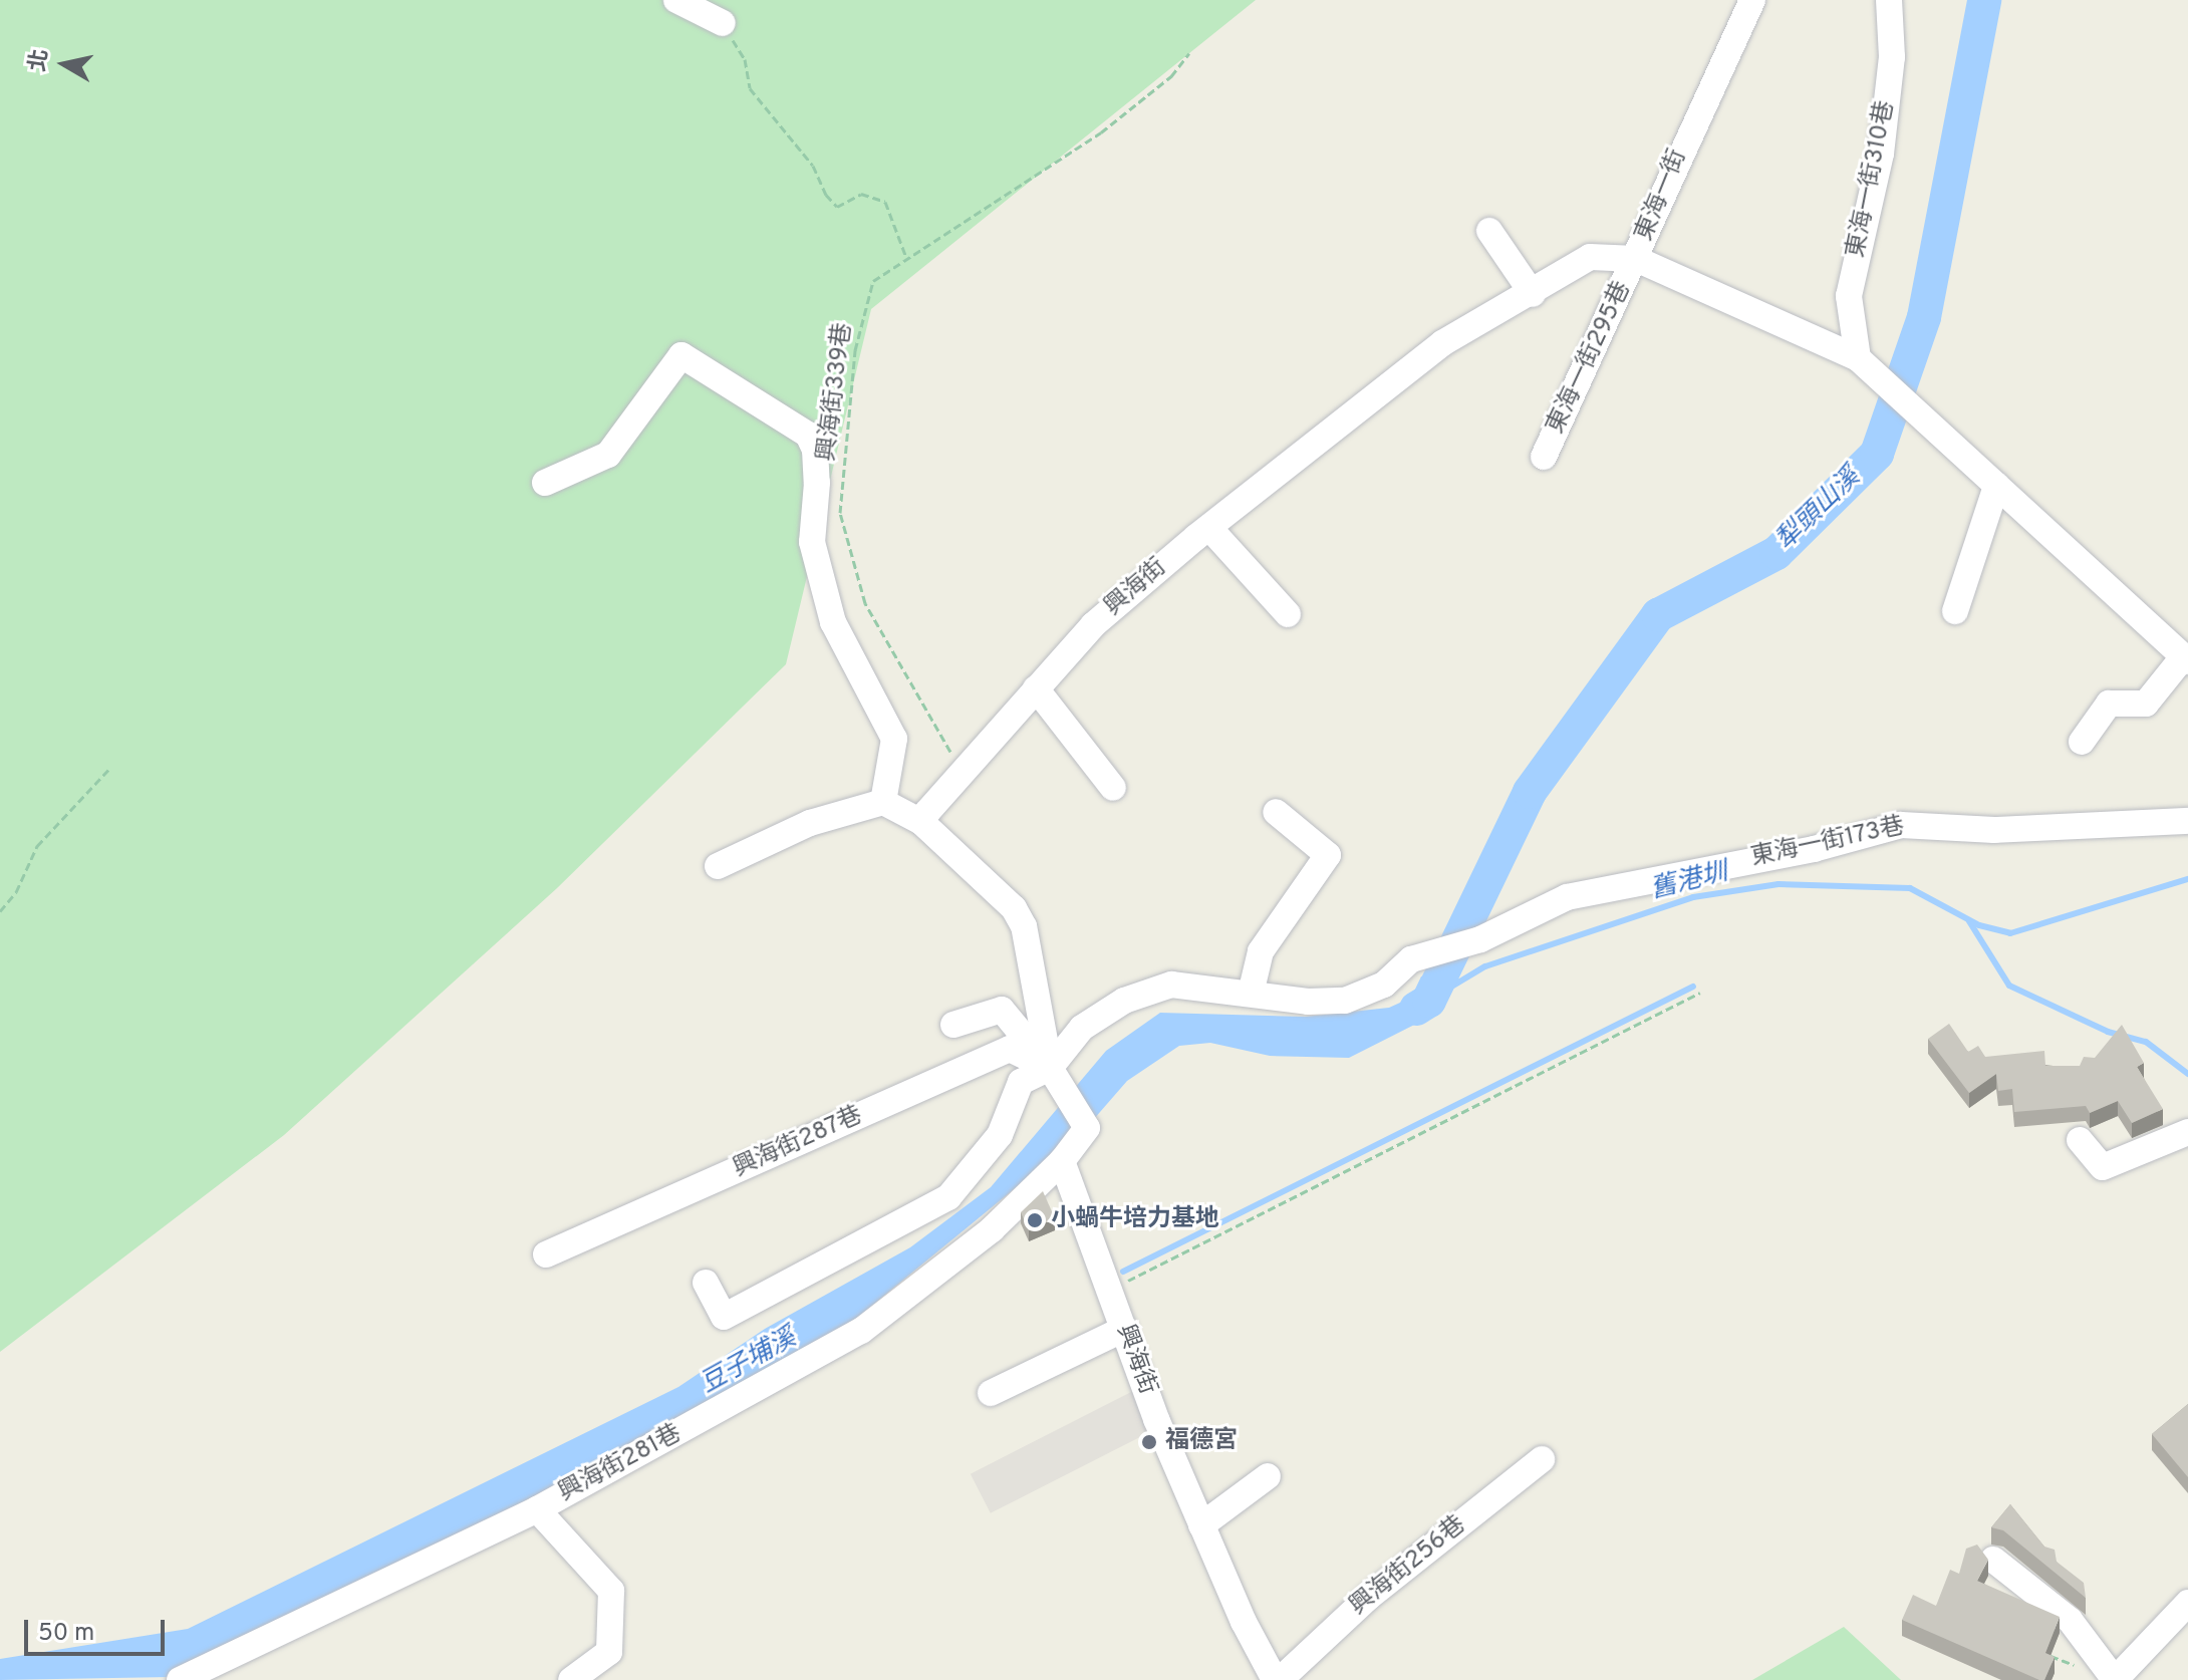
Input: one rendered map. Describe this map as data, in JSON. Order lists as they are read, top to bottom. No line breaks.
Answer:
{"streets":{"street":["東海一街310巷","東海一街","東海一街295巷","興海街","東海一街173巷","興海街287巷","興海街281巷","興海街256巷"],"path":["興海街339巷"]},"crossings":[["東海一街310巷","東海一街"],["東海一街","東海一街295巷"],["東海一街","興海街"],["東海一街295巷","興海街"],["興海街339巷","興海街"],["興海街","興海街281巷"],["興海街","興海街256巷"]],"water":["犁頭山溪","舊港圳","豆子埔溪"],"places":["小蝸牛培力基地","福德宮"],"scale_bar":"50 m","north":"left"}
